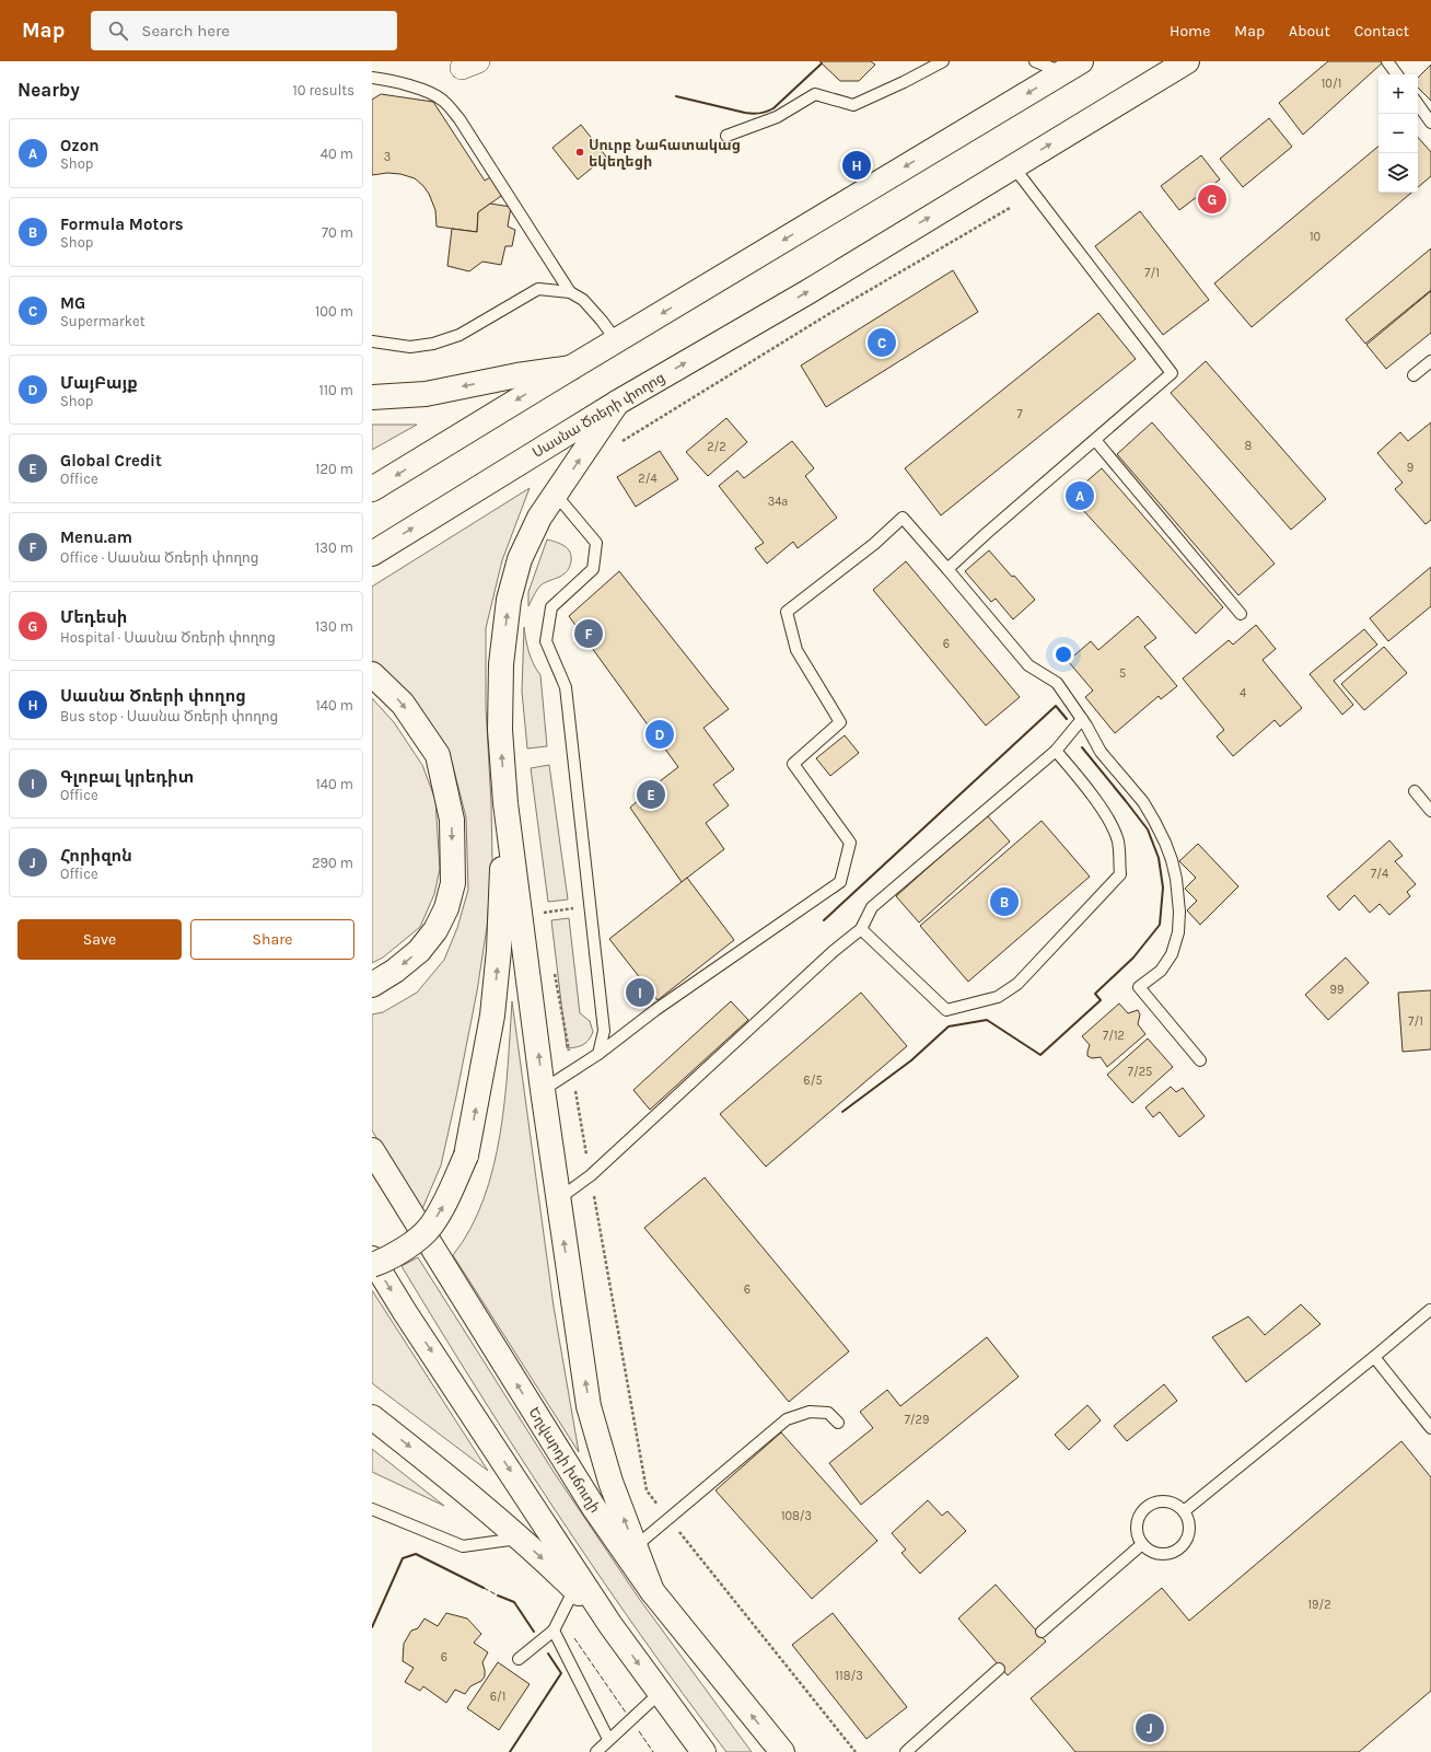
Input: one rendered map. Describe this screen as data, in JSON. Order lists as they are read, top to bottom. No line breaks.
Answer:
{"streets":{"main road":["Սասնա Ծռերի փողոց","Եղվարդի խճուղի"]},"places":["Սուրբ Նահատակաց եկեղեցի"],"house_numbers":["10/1","3","10","7/1","7","8","2/2","9","2/4","34a","6","5","4","7/4","99","7/1","7/12","7/25","6/5","6","7/29","108/3","19/2","6","118/3","6/1"],"page":{"header":"Map","search":"Search here","nav":["Home","Map","About","Contact"],"heading":["Nearby","10 results"],"map_buttons":["+","−"],"list":[{"mark":"A","name":"Ozon","note":"Shop","value":"40 m"},{"mark":"B","name":"Formula Motors","note":"Shop","value":"70 m"},{"mark":"C","name":"MG","note":"Supermarket","value":"100 m"},{"mark":"D","name":"ՄայԲայք","note":"Shop","value":"110 m"},{"mark":"E","name":"Global Credit","note":"Office","value":"120 m"},{"mark":"F","name":"Menu.am","note":"Office · Սասնա Ծռերի փողոց","value":"130 m"},{"mark":"G","name":"Մեդեսի","note":"Hospital · Սասնա Ծռերի փողոց","value":"130 m"},{"mark":"H","name":"Սասնա Ծռերի փողոց","note":"Bus stop · Սասնա Ծռերի փողոց","value":"140 m"},{"mark":"I","name":"Գլոբալ կրեդիտ","note":"Office","value":"140 m"},{"mark":"J","name":"Հորիզոն","note":"Office","value":"290 m"}],"pins":["H","G","C","A","F","D","E","B","I","J"],"buttons":["Save","Share"]}}
